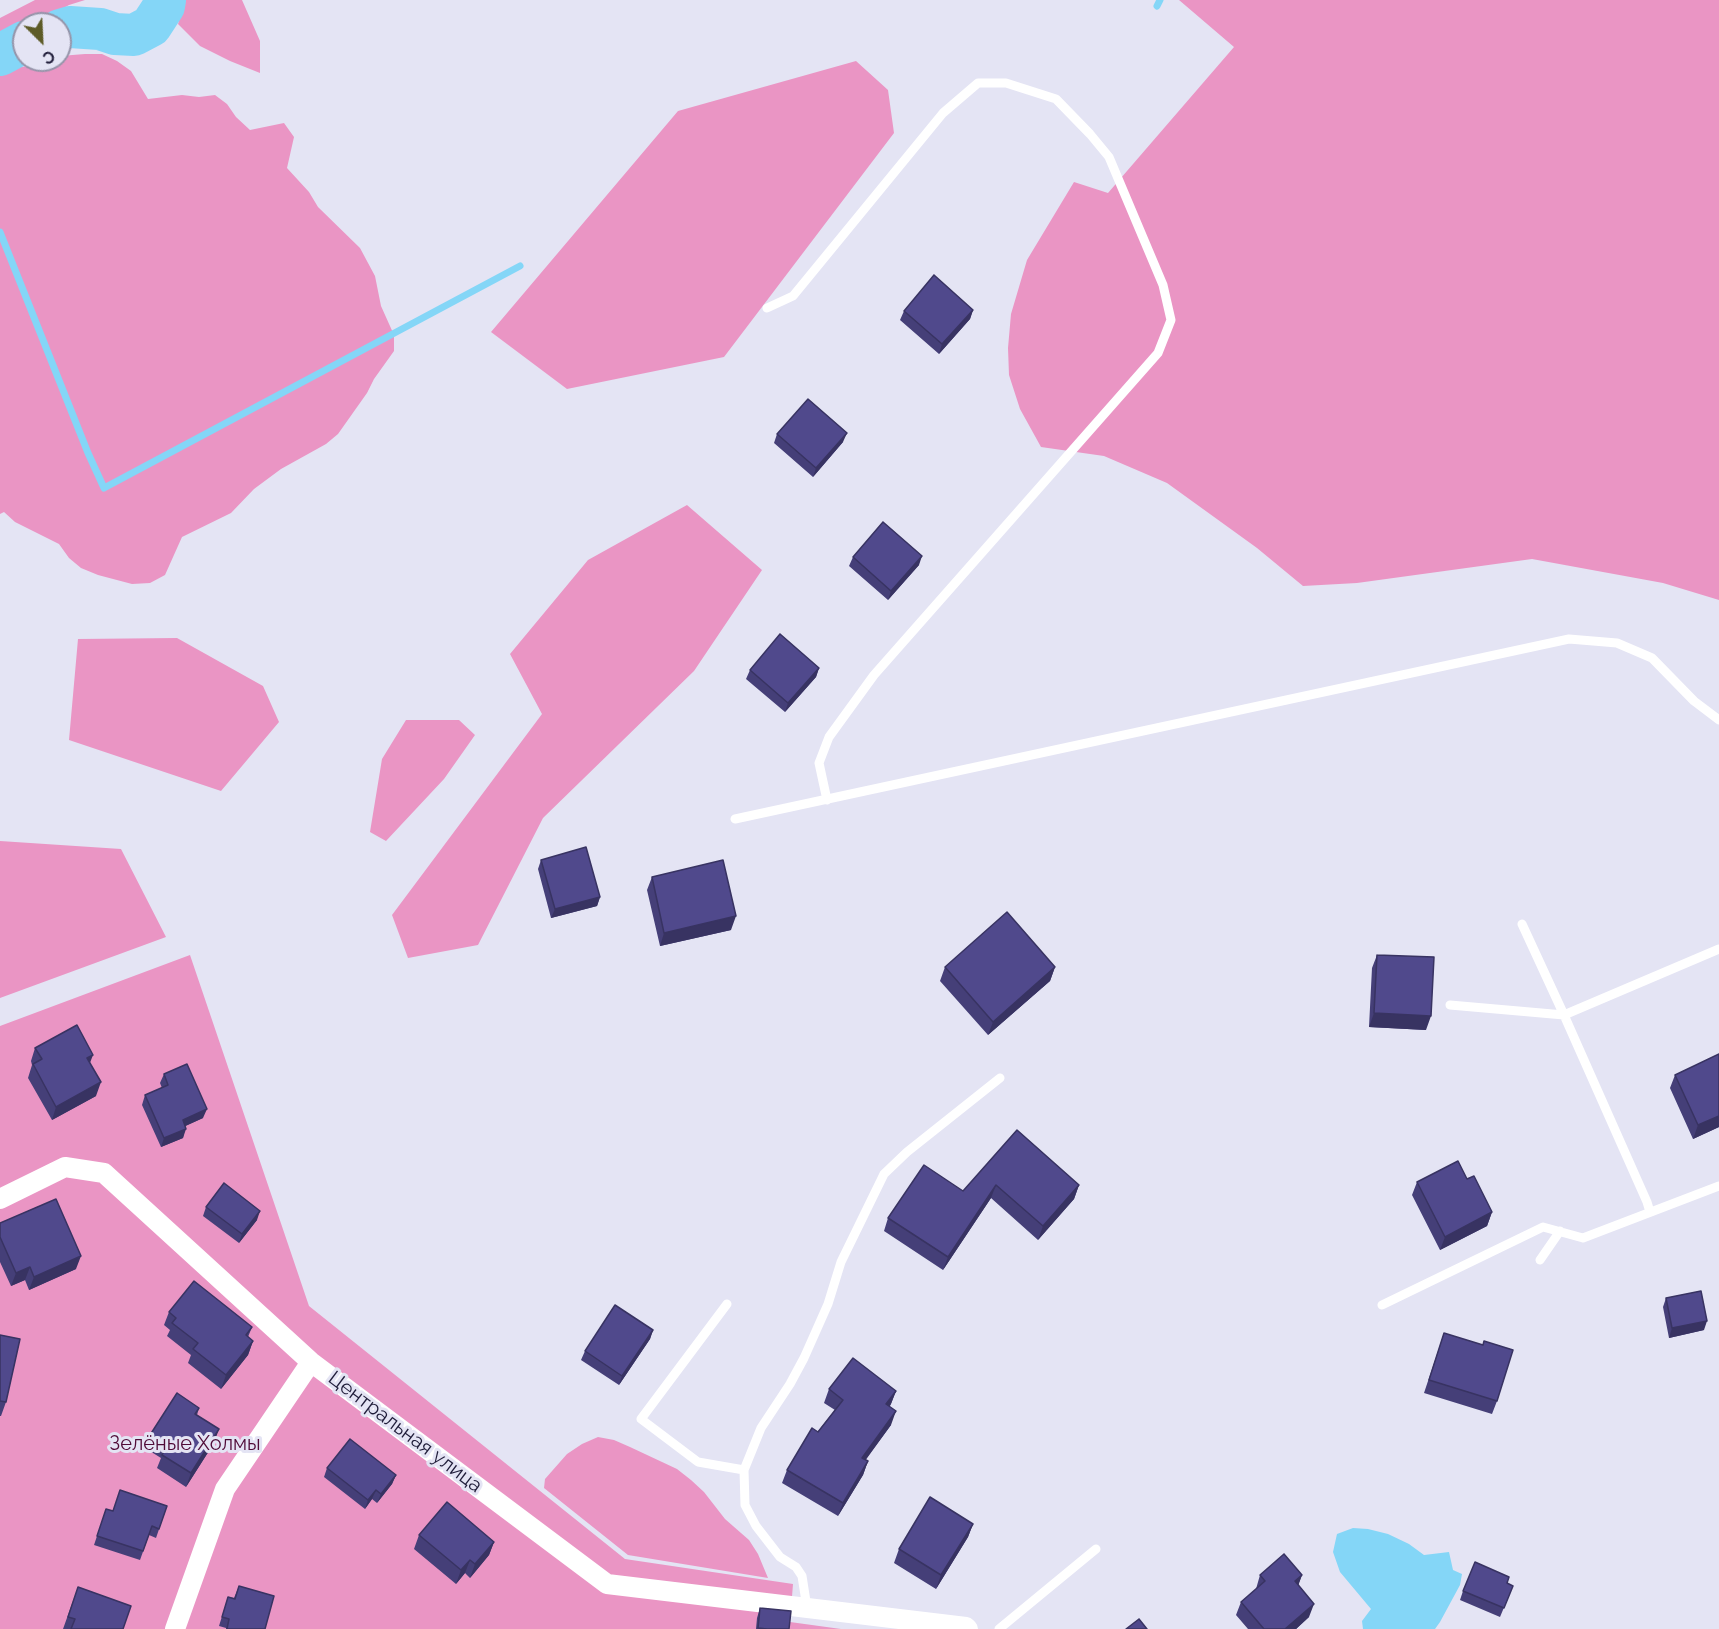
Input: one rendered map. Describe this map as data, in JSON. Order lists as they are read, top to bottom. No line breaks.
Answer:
{"streets":{"street":["Центральная улица"]},"parks":["Зелёные Холмы"],"north":"bottom right"}
